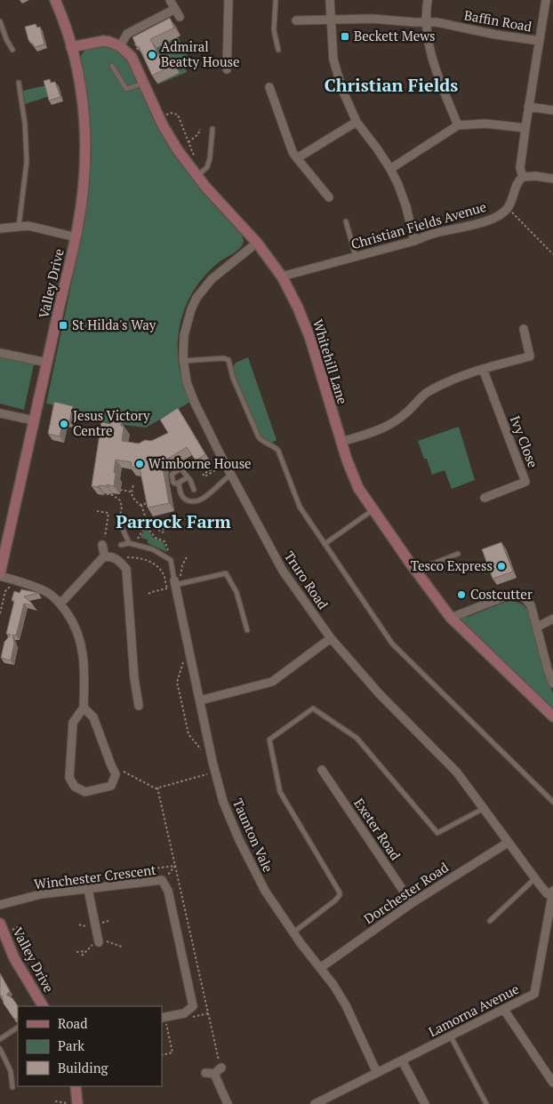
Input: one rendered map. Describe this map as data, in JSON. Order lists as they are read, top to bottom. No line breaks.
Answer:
{"streets":{"street":["Baffin Road","Christian Fields Avenue","Valley Drive","Whitehill Lane","Ivy Close","Truro Road","Exeter Road","Taunton Vale","Winchester Crescent","Dorchester Road","Lamorna Avenue"]},"crossings":[["Christian Fields Avenue","Whitehill Lane"],["Valley Drive","Whitehill Lane"],["Whitehill Lane","Truro Road"],["Truro Road","Dorchester Road"],["Truro Road","Lamorna Avenue"],["Exeter Road","Dorchester Road"],["Taunton Vale","Dorchester Road"],["Taunton Vale","Lamorna Avenue"]],"districts":["Christian Fields","Parrock Farm"],"places":{"transit":["Beckett Mews","St Hilda's Way"],"other":["Admiral Beatty House","Jesus Victory Centre","Wimborne House","Tesco Express","Costcutter"]},"legend":["Road","Park","Building"]}
